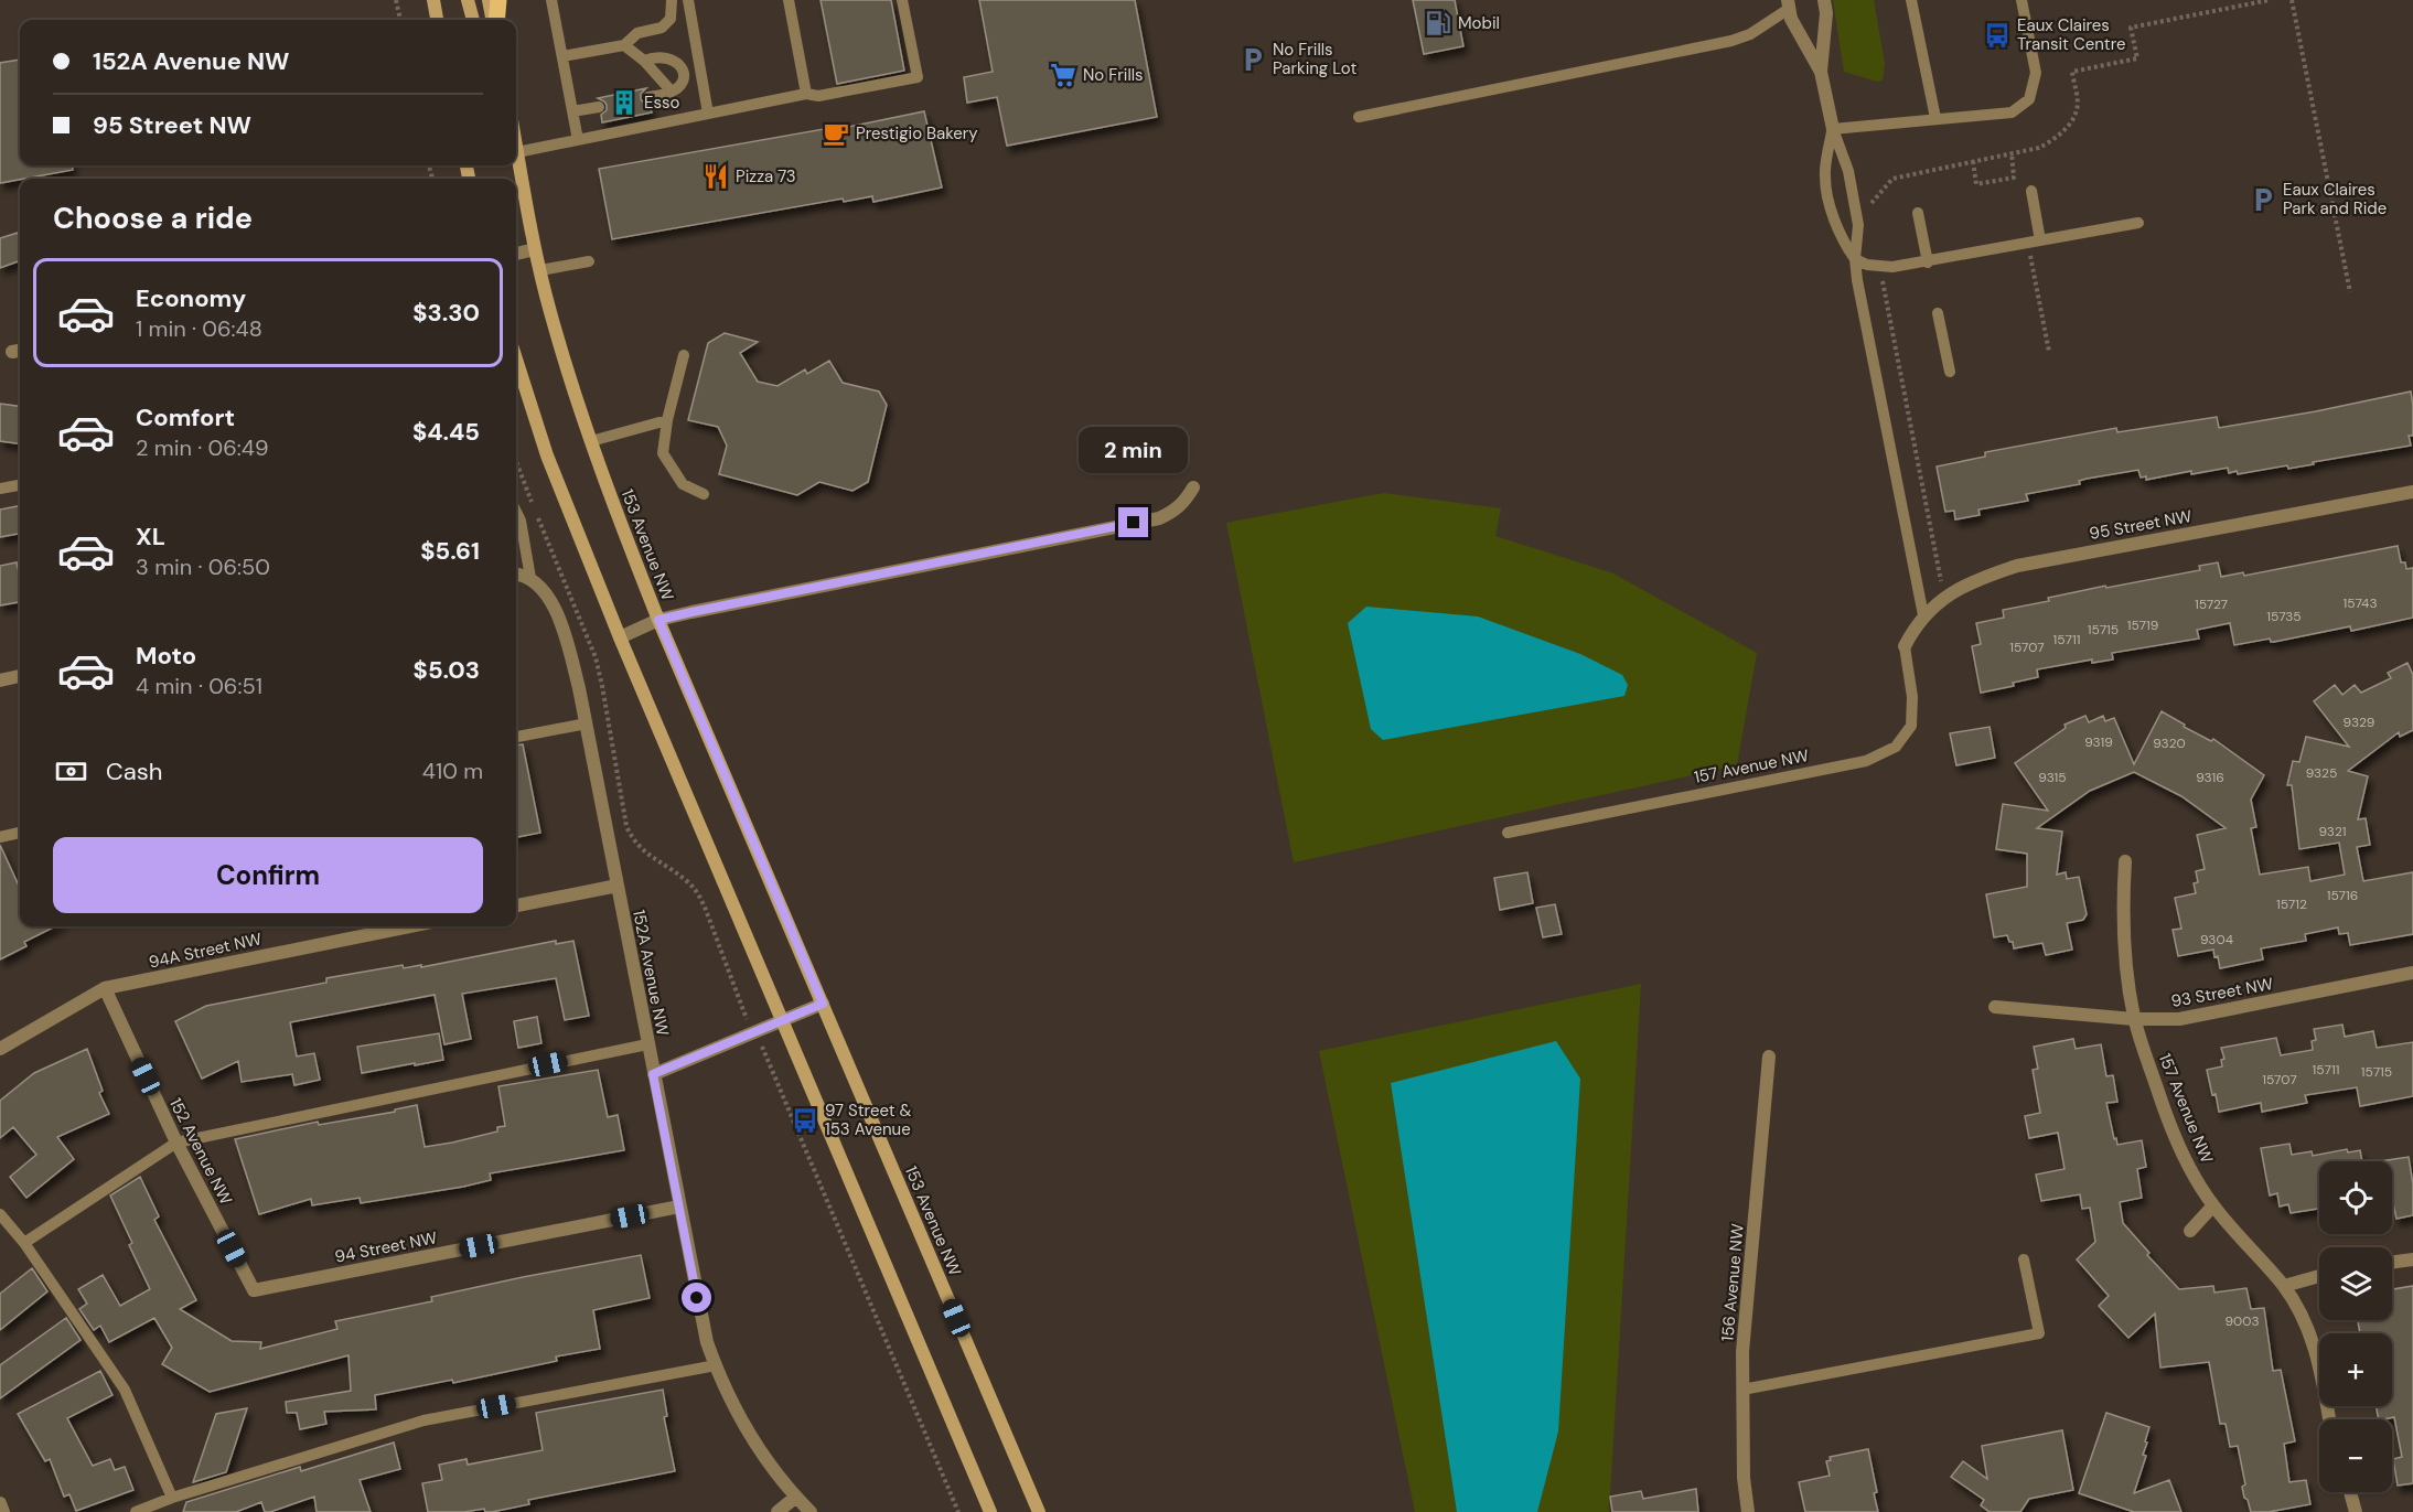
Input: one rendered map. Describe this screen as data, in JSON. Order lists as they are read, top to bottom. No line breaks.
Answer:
{"streets":{"main road":["153 Avenue NW"],"street":["95 Street NW","157 Avenue NW","94A Street NW","152A Avenue NW","93 Street NW","152 Avenue NW","94 Street NW","156 Avenue NW"]},"crossings":[["95 Street NW","157 Avenue NW"],["157 Avenue NW","93 Street NW"],["94A Street NW","152 Avenue NW"],["152A Avenue NW","94 Street NW"],["152 Avenue NW","94 Street NW"]],"places":{"fuel station":["Mobil"],"bus stop":["Eaux Claires Transit Centre","97 Street & 153 Avenue"],"parking":["No Frills Parking Lot","Eaux Claires Park and Ride"],"supermarket":["No Frills"],"building":["Esso"],"cafe":["Prestigio Bakery"],"restaurant":["Pizza 73"]},"house_numbers":["15743","15727","15735","15719","15715","15711","15707","9329","9319","9320","9325","9315","9316","9321","15716","15712","9304","15711","15715","15707","9003"],"page":{"banner":["152A Avenue NW","95 Street NW"],"heading":"Choose a ride","list":[{"name":"Economy","note":"1 min · 06:48","value":"$3.30"},{"name":"Comfort","note":"2 min · 06:49","value":"$4.45"},{"name":"XL","note":"3 min · 06:50","value":"$5.61"},{"name":"Moto","note":"4 min · 06:51","value":"$5.03"}],"bubble":"2 min","pay":["Cash","410 m"],"buttons":"Confirm","map_buttons":["+","−"]}}
